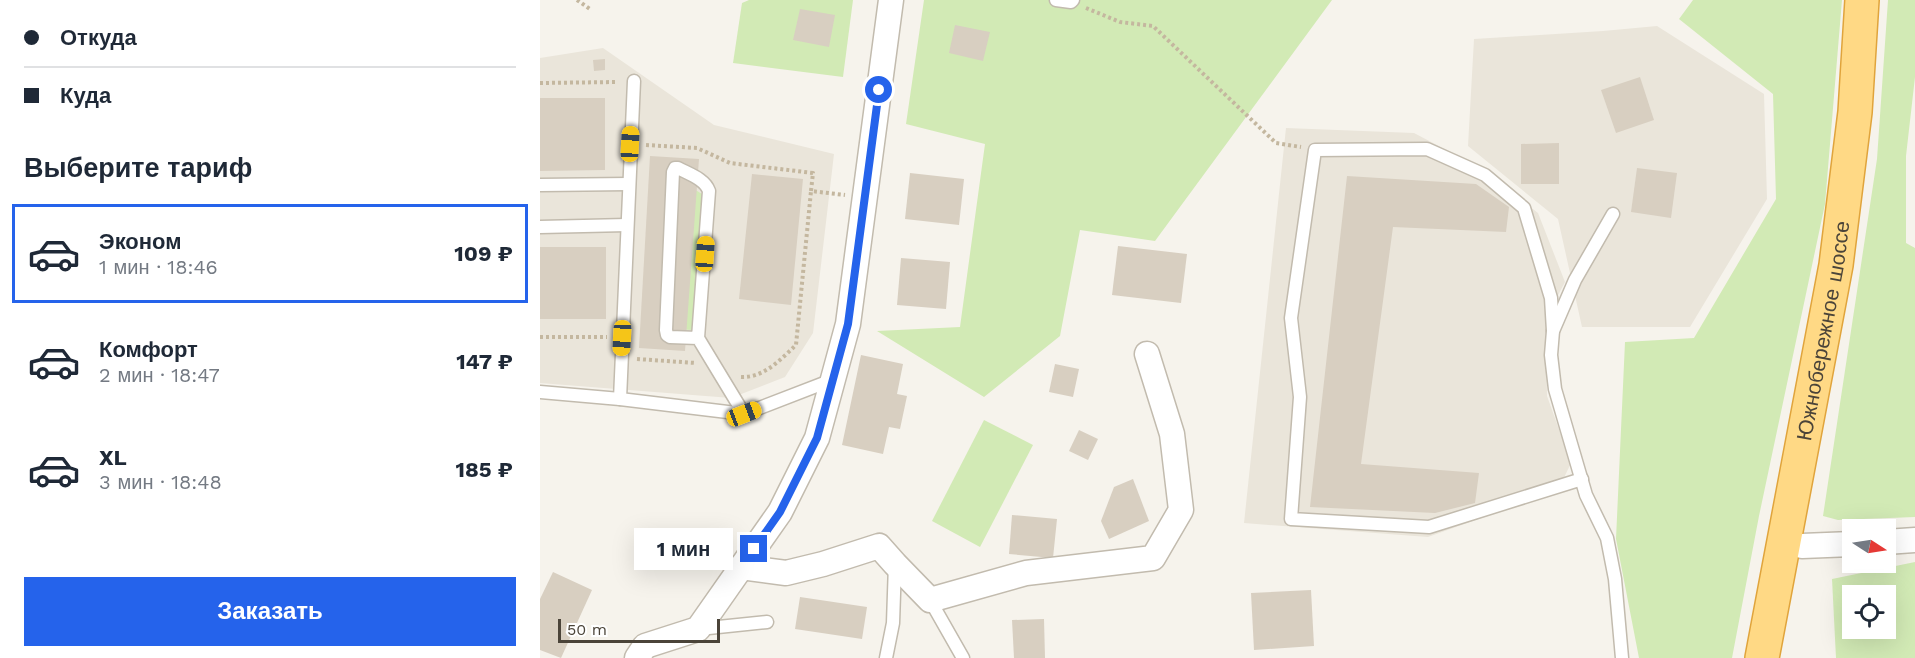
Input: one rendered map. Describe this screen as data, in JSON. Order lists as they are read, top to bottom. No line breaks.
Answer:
{"streets":{"highway":["Южнобережное шоссе"]},"scale_bar":"50 m","north":"right","page":{"banner":["Откуда","Куда"],"heading":"Выберите тариф","list":[{"name":"Эконом","note":"1 мин · 18:46","value":"109 ₽"},{"name":"Комфорт","note":"2 мин · 18:47","value":"147 ₽"},{"name":"XL","note":"3 мин · 18:48","value":"185 ₽"}],"bubble":"1 мин","buttons":"Заказать","scale":"50 m"}}
